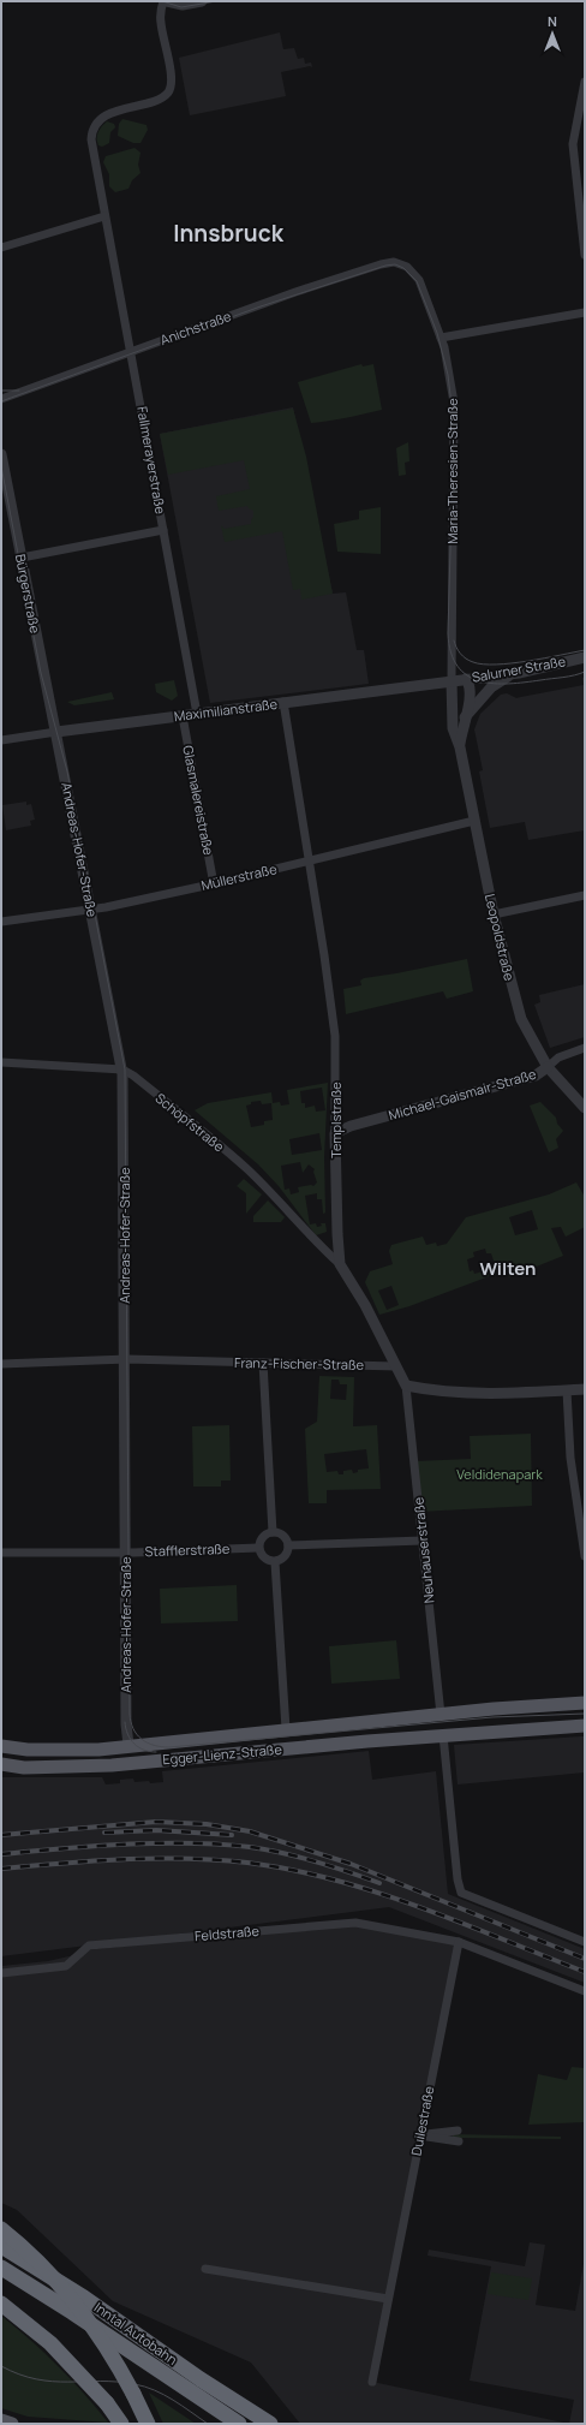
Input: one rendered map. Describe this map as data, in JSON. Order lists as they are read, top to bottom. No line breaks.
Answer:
{"streets":{"highway":["Inntal Autobahn"],"main road":["Egger-Lienz-Straße"],"street":["Anichstraße","Fallmerayerstraße","Maria-Theresien-Straße","Bürgerstraße","Salurner Straße","Maximilianstraße","Glasmalereistraße","Andreas-Hofer-Straße","Müllerstraße","Leopoldstraße","Michael-Gaismair-Straße","Templstraße","Schöpfstraße","Franz-Fischer-Straße","Stafflerstraße","Neuhauserstraße","Feldstraße","Duilestraße"]},"crossings":[["Anichstraße","Fallmerayerstraße"],["Anichstraße","Maria-Theresien-Straße"],["Fallmerayerstraße","Maximilianstraße"],["Maria-Theresien-Straße","Salurner Straße"],["Maria-Theresien-Straße","Maximilianstraße"],["Maria-Theresien-Straße","Leopoldstraße"],["Bürgerstraße","Maximilianstraße"],["Bürgerstraße","Andreas-Hofer-Straße"],["Salurner Straße","Maximilianstraße"],["Salurner Straße","Leopoldstraße"],["Maximilianstraße","Glasmalereistraße"],["Maximilianstraße","Andreas-Hofer-Straße"],["Maximilianstraße","Leopoldstraße"],["Maximilianstraße","Templstraße"],["Glasmalereistraße","Müllerstraße"],["Andreas-Hofer-Straße","Müllerstraße"],["Andreas-Hofer-Straße","Schöpfstraße"],["Andreas-Hofer-Straße","Franz-Fischer-Straße"],["Andreas-Hofer-Straße","Stafflerstraße"],["Andreas-Hofer-Straße","Egger-Lienz-Straße"],["Müllerstraße","Leopoldstraße"],["Müllerstraße","Templstraße"],["Leopoldstraße","Michael-Gaismair-Straße"],["Michael-Gaismair-Straße","Templstraße"],["Templstraße","Schöpfstraße"],["Templstraße","Franz-Fischer-Straße"],["Neuhauserstraße","Egger-Lienz-Straße"],["Feldstraße","Duilestraße"]],"districts":["Innsbruck","Wilten"],"parks":["Veldidenapark"],"north":"top"}
